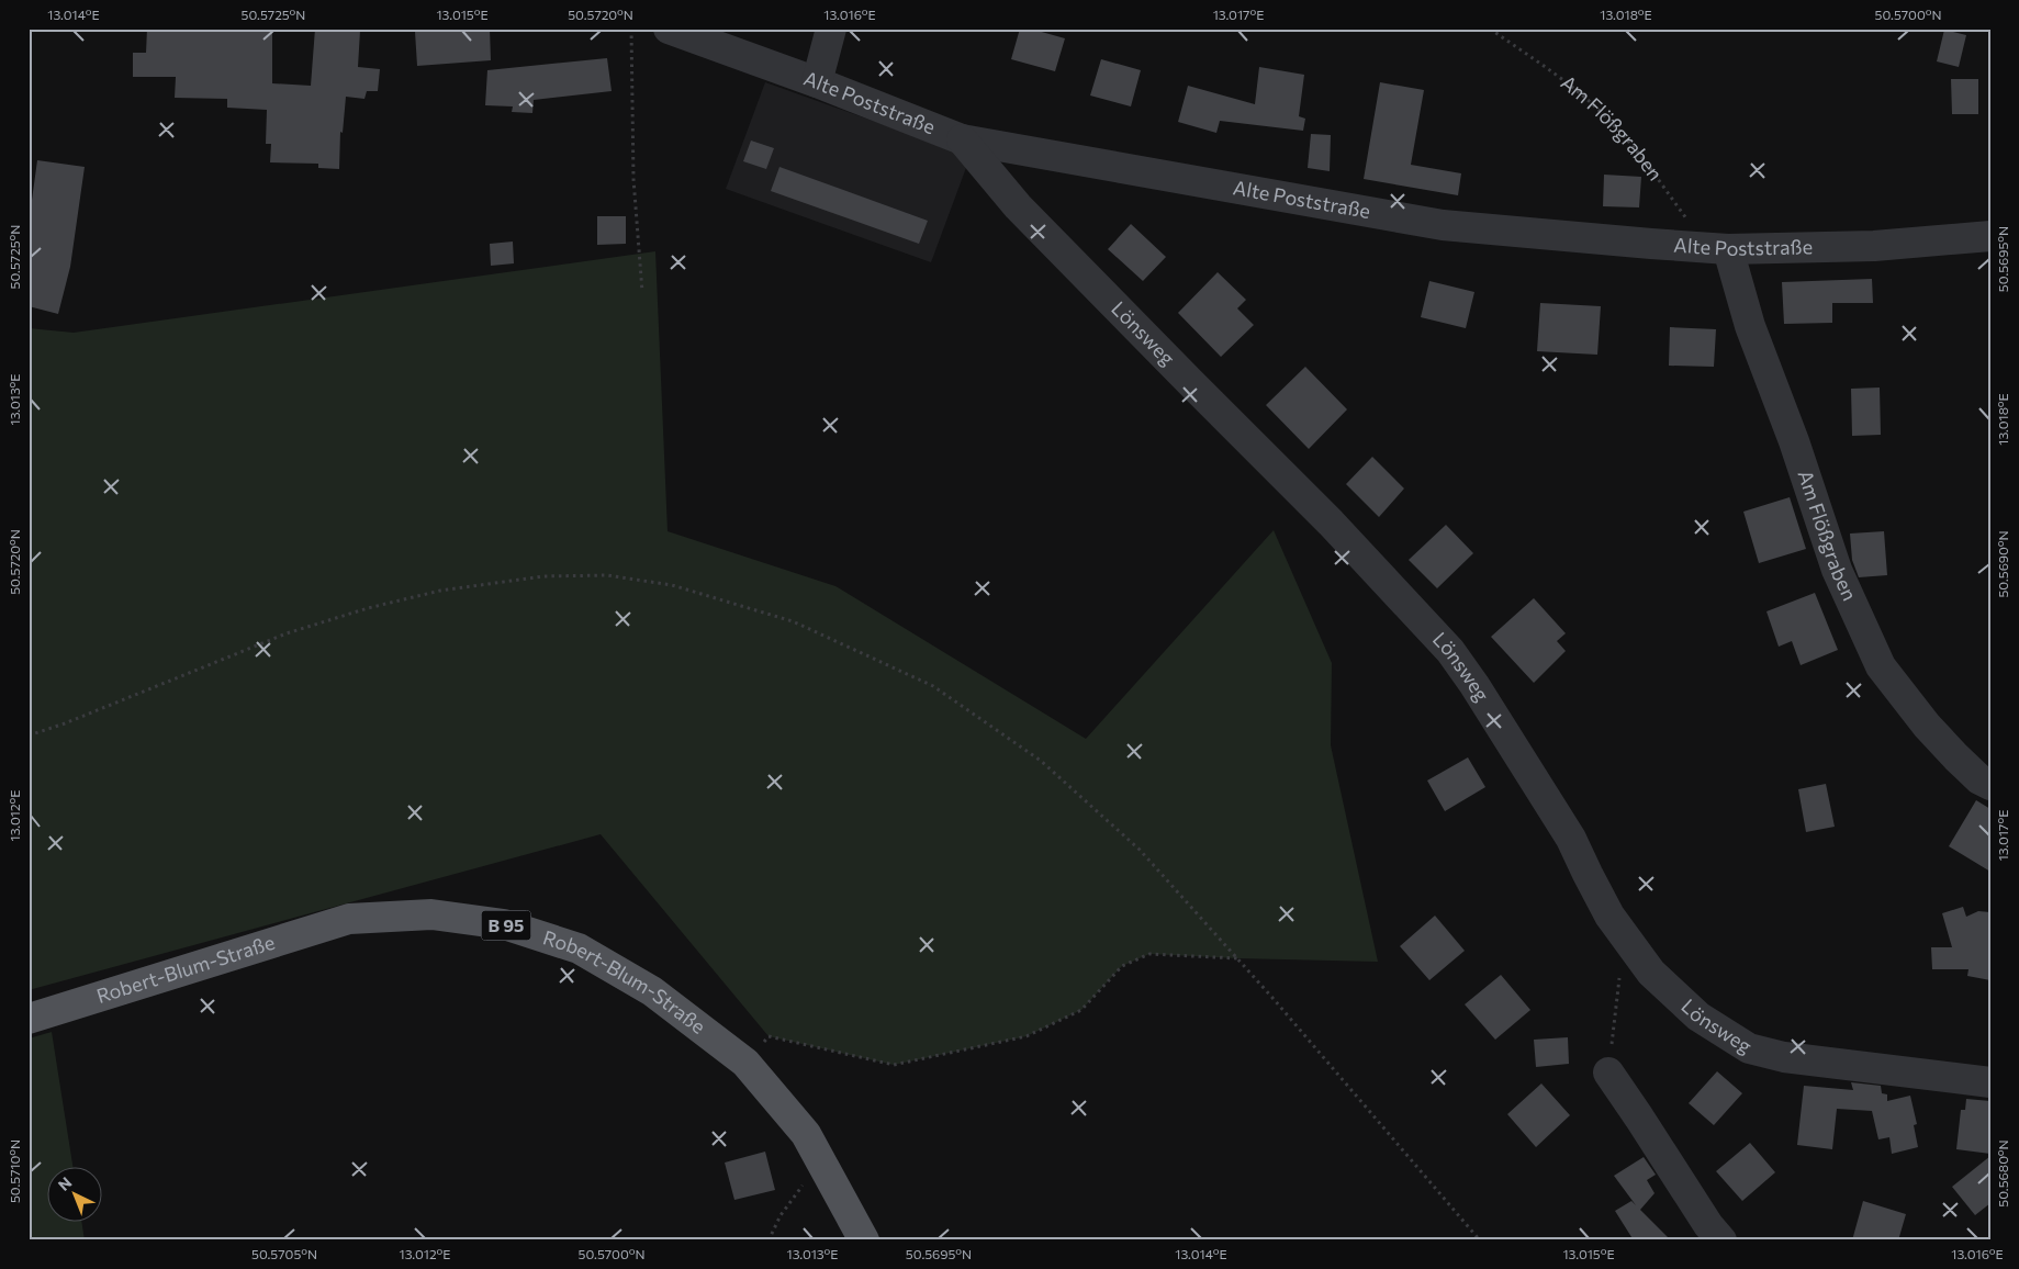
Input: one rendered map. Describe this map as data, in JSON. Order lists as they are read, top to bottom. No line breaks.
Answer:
{"streets":{"main road":["B 95","Robert-Blum-Straße"],"street":["Alte Poststraße","Am Flößgraben","Lönsweg"]},"crossings":[["Alte Poststraße","Am Flößgraben"],["Alte Poststraße","Lönsweg"]],"north":"top left","coordinates":["13.014°E","50.5725°N","13.015°E","50.5720°N","13.016°E","13.017°E","13.018°E","50.5700°N","50.5695°N","13.013°E","50.5690°N","13.012°E","50.5710°N","50.5680°N","50.5705°N"]}
